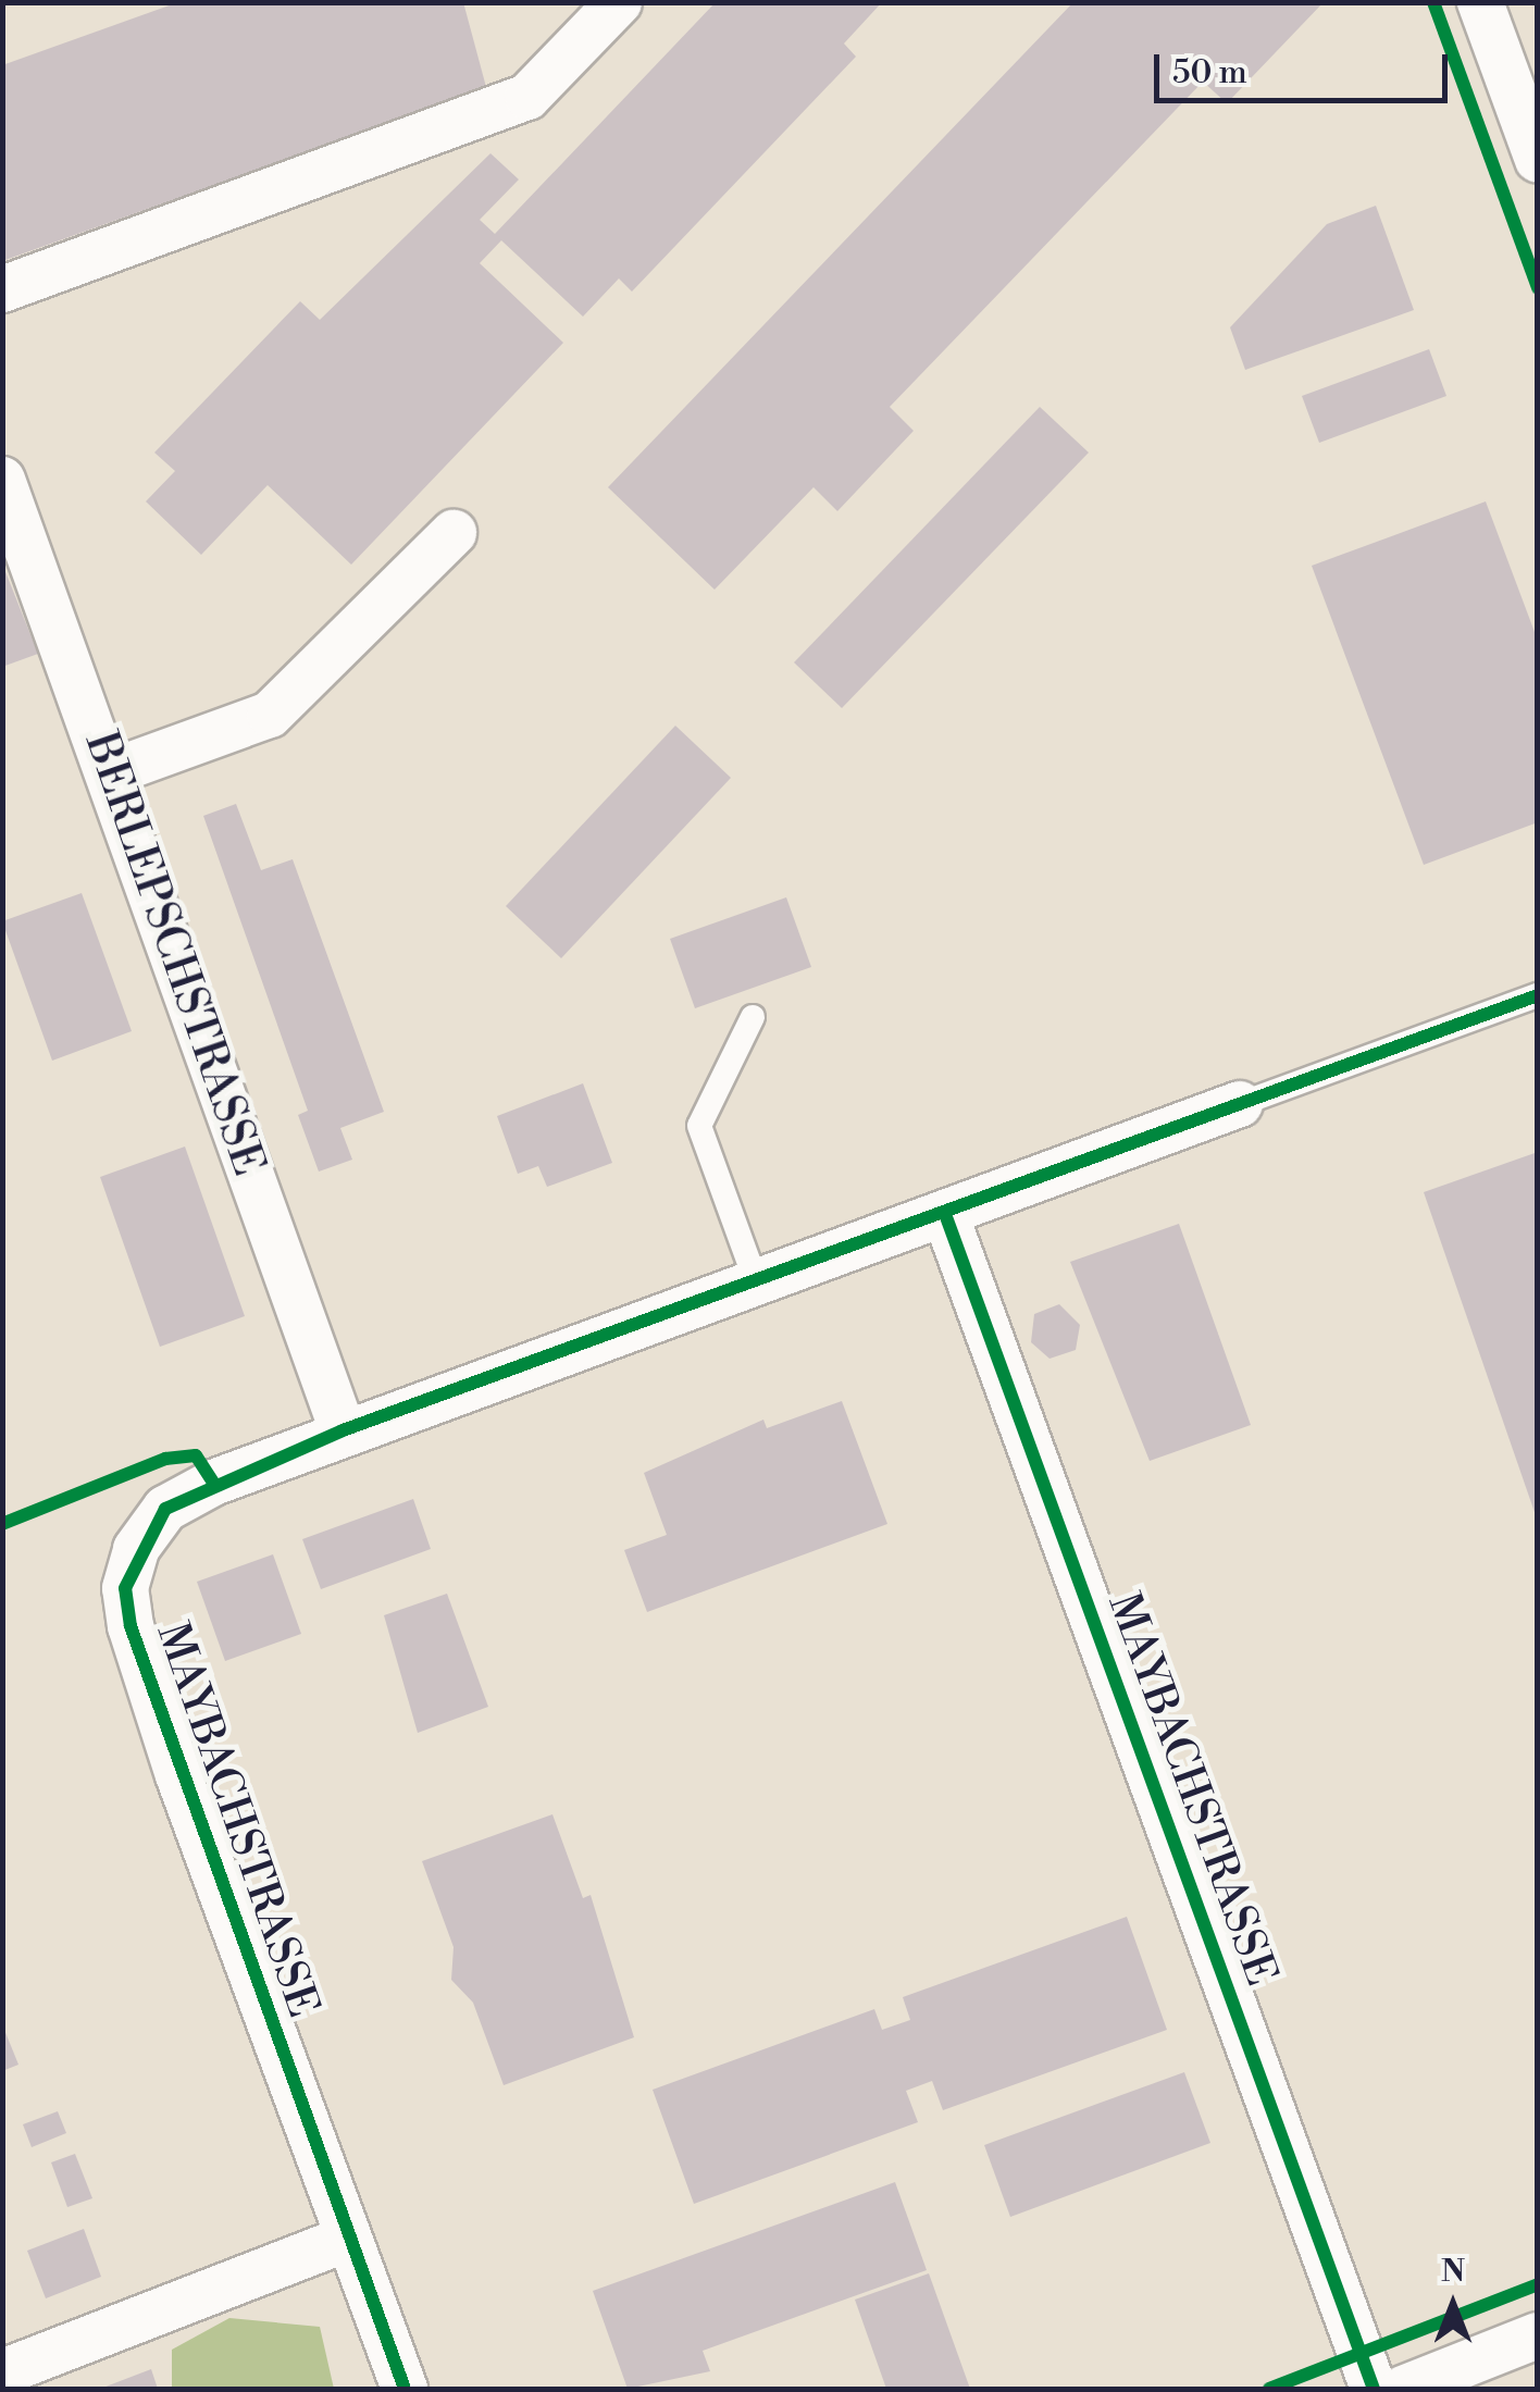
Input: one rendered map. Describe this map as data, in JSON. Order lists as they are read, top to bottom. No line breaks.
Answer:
{"streets":{"street":["BERLEPSCHSTRASSE","MAYBACHSTRASSE"]},"crossings":[["BERLEPSCHSTRASSE","MAYBACHSTRASSE"]],"scale_bar":"50 m","north":"top"}
